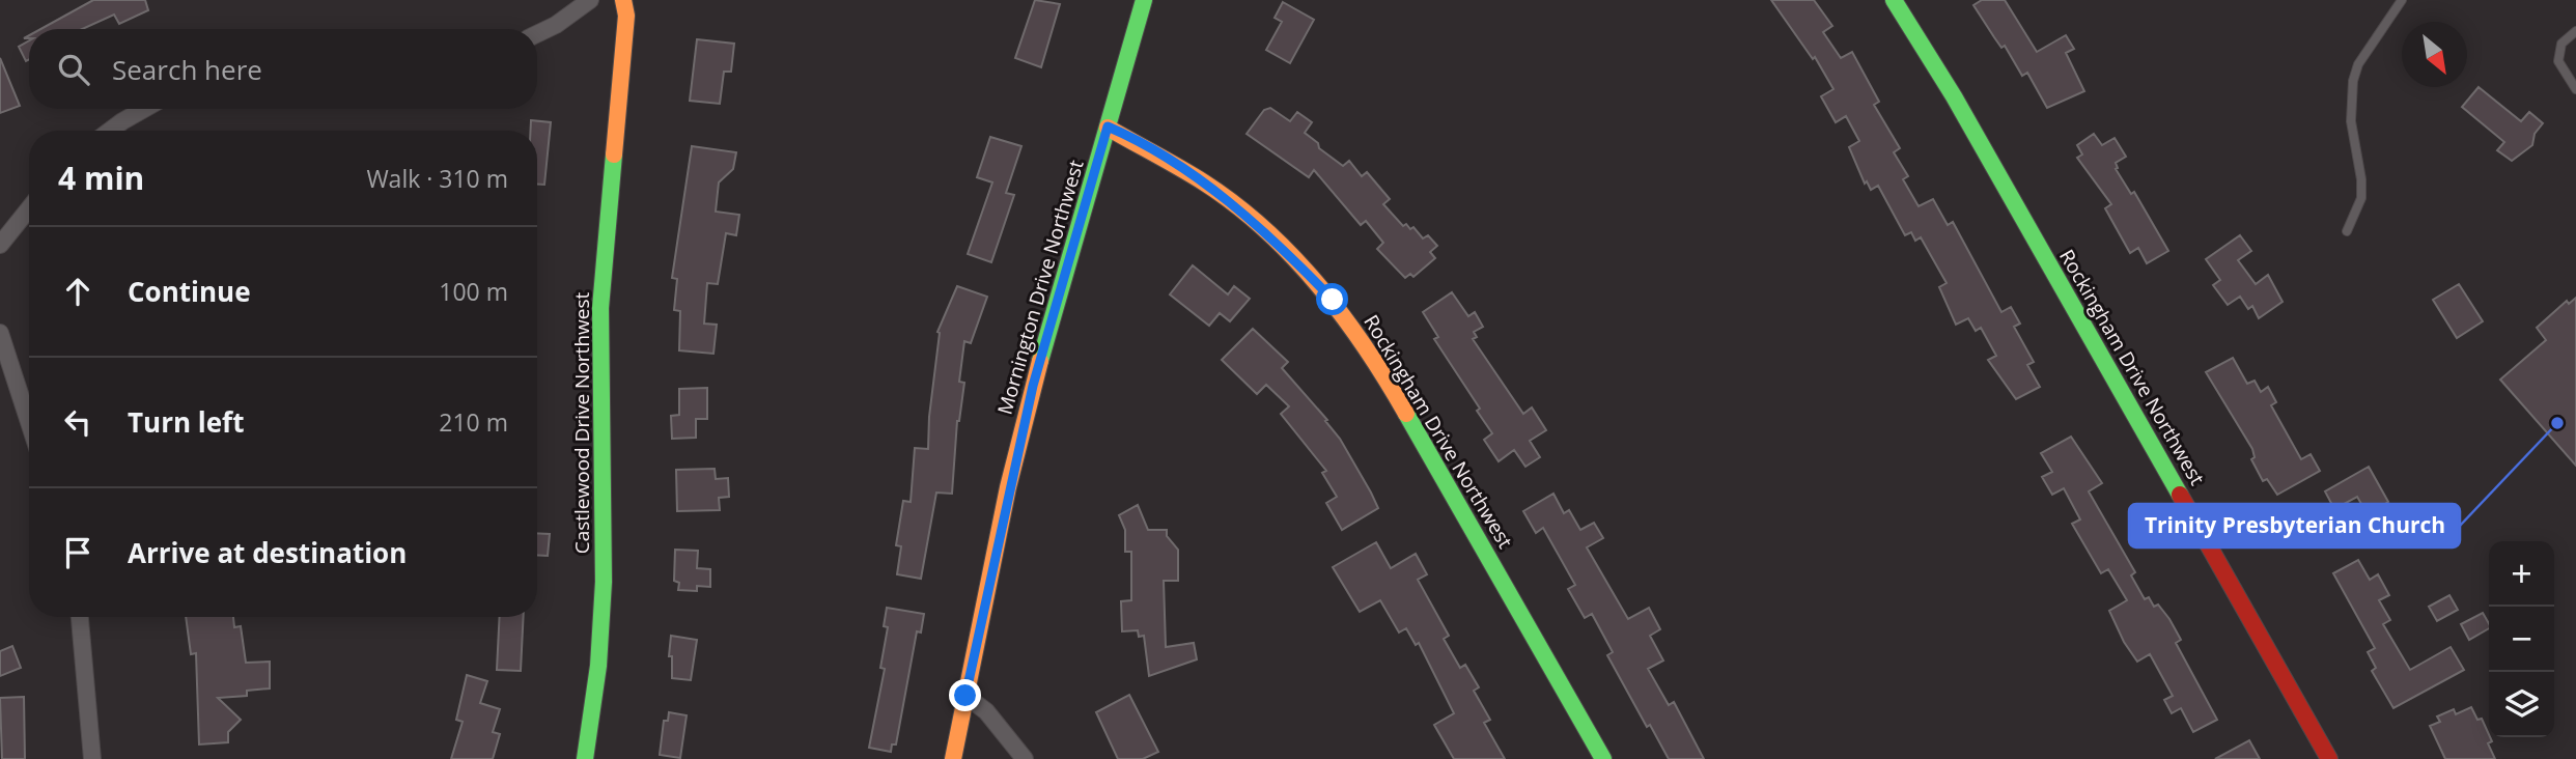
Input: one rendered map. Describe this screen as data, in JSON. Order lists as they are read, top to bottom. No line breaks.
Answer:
{"streets":{"street":["Mornington Drive Northwest","Rockingham Drive Northwest","Castlewood Drive Northwest"]},"crossings":[["Mornington Drive Northwest","Rockingham Drive Northwest"]],"places":["Trinity Presbyterian Church"],"north":"bottom right","page":{"search":"Search here","heading":["4 min","Walk · 310 m"],"list":[["Continue","100 m"],["Turn left","210 m"],"Arrive at destination"],"map_buttons":["+","−"]}}
